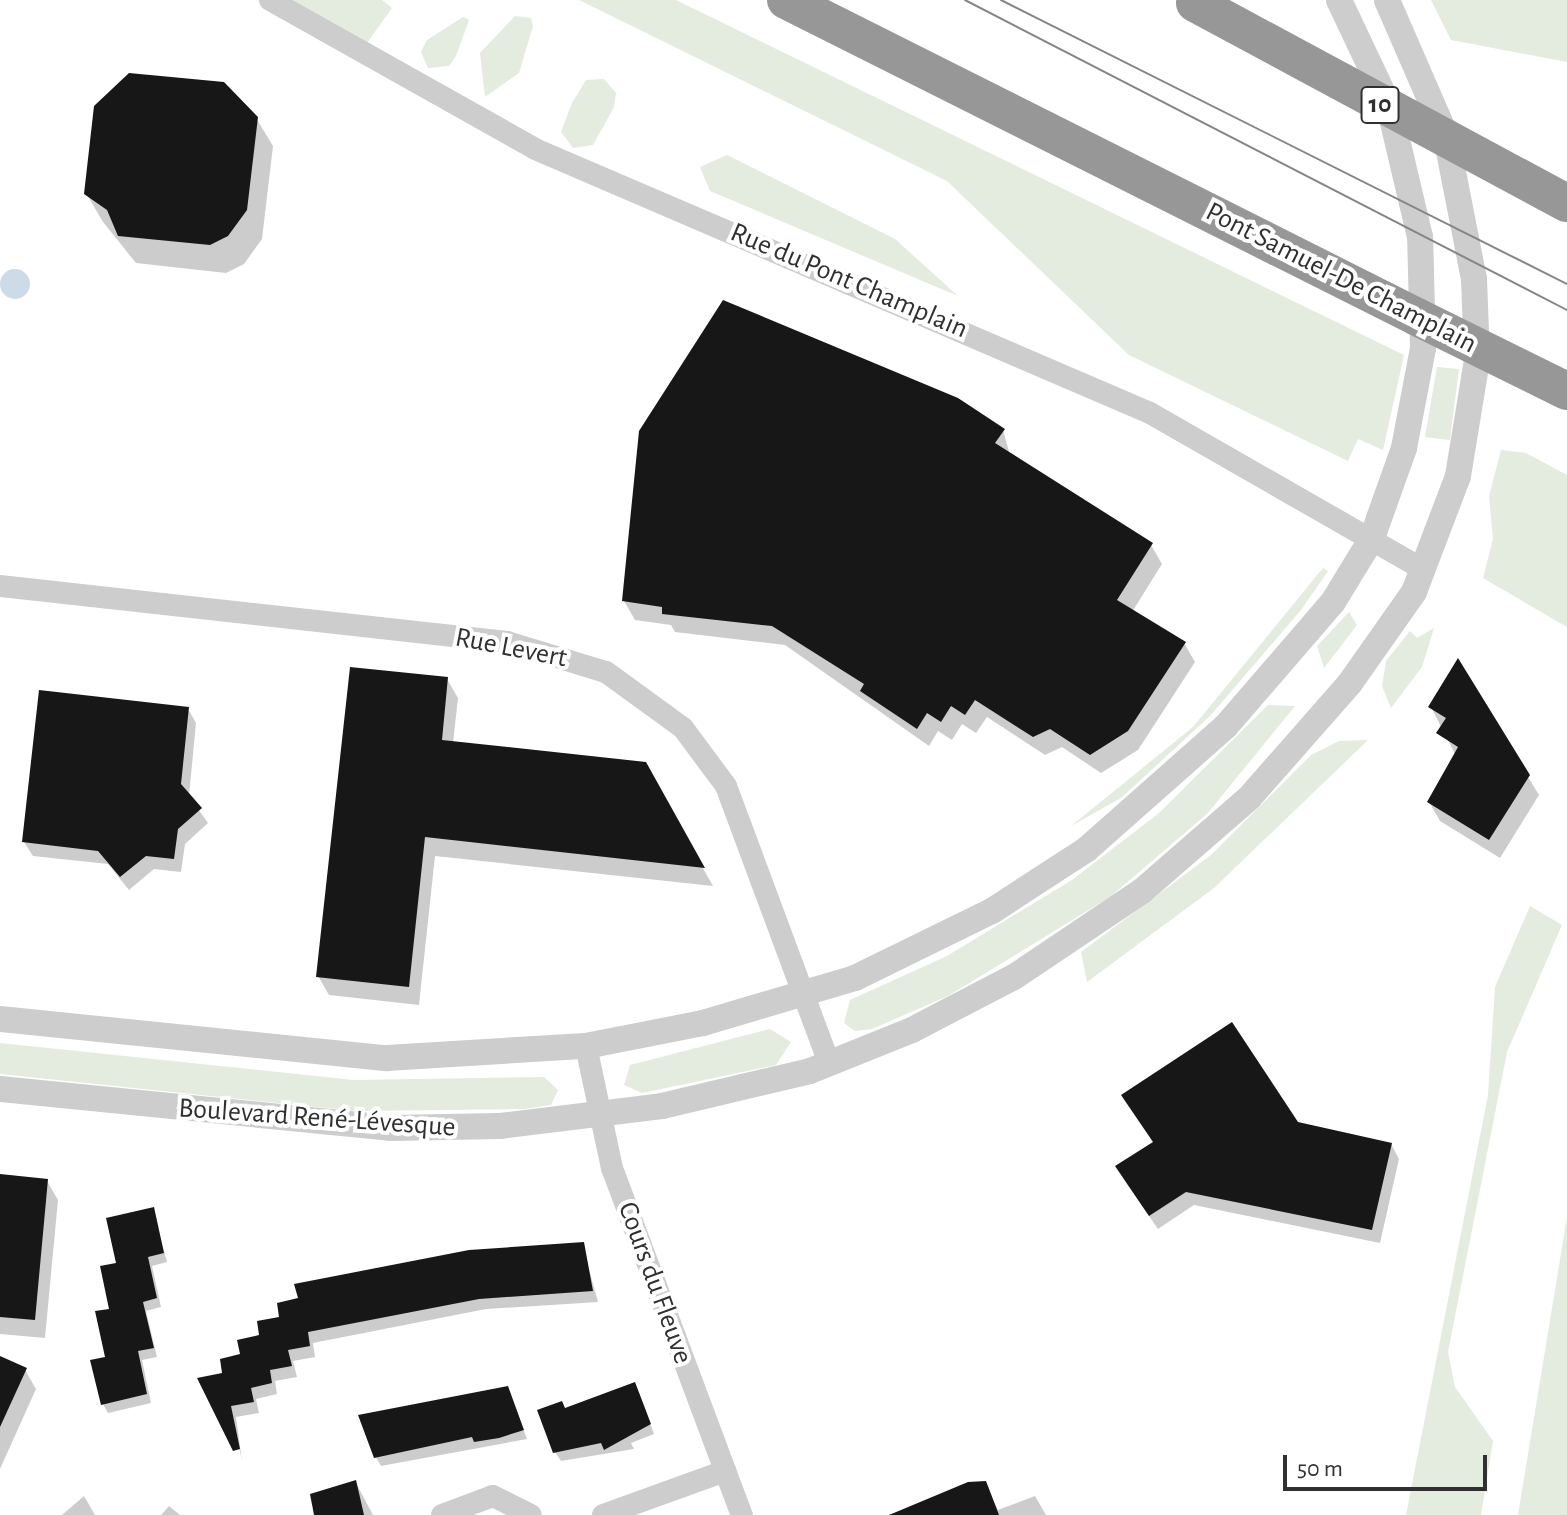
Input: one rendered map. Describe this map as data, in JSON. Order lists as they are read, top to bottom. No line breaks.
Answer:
{"streets":{"highway":["10","Pont Samuel-De Champlain"],"street":["Rue du Pont Champlain","Rue Levert","Boulevard René-Lévesque","Cours du Fleuve"]},"crossings":[["Rue du Pont Champlain","Boulevard René-Lévesque"],["Rue Levert","Boulevard René-Lévesque"],["Boulevard René-Lévesque","Cours du Fleuve"]],"scale_bar":"50 m"}
